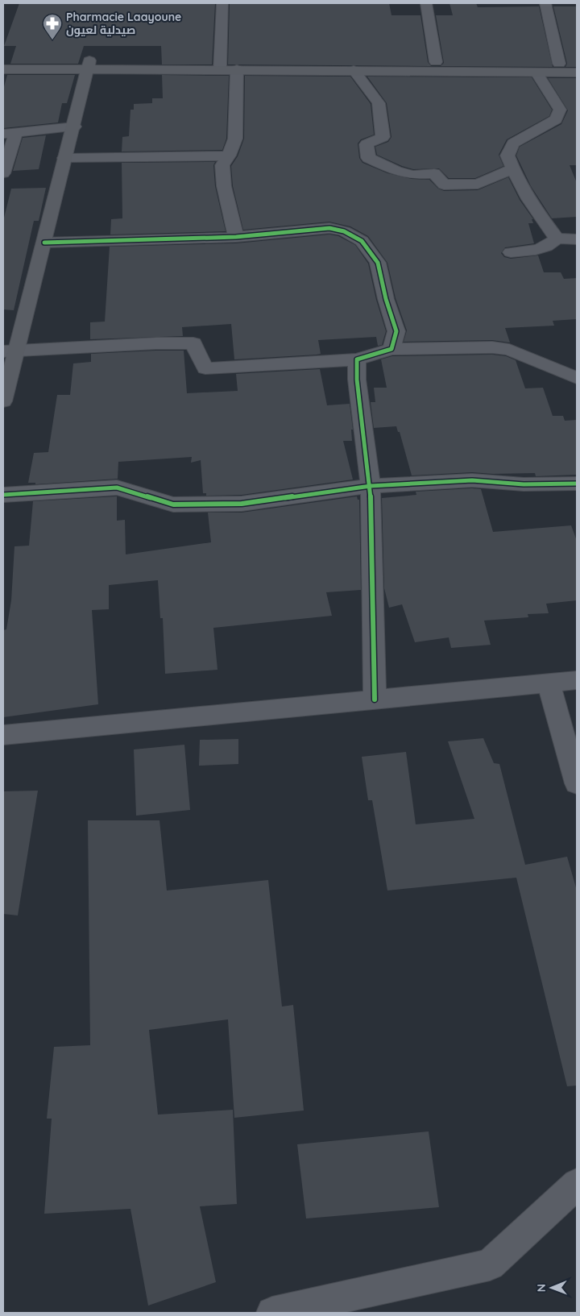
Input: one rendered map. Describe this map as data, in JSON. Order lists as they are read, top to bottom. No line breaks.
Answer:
{"places":{"pharmacy":["Pharmacie Laayoune صيدلية لعيون"]},"north":"left"}
